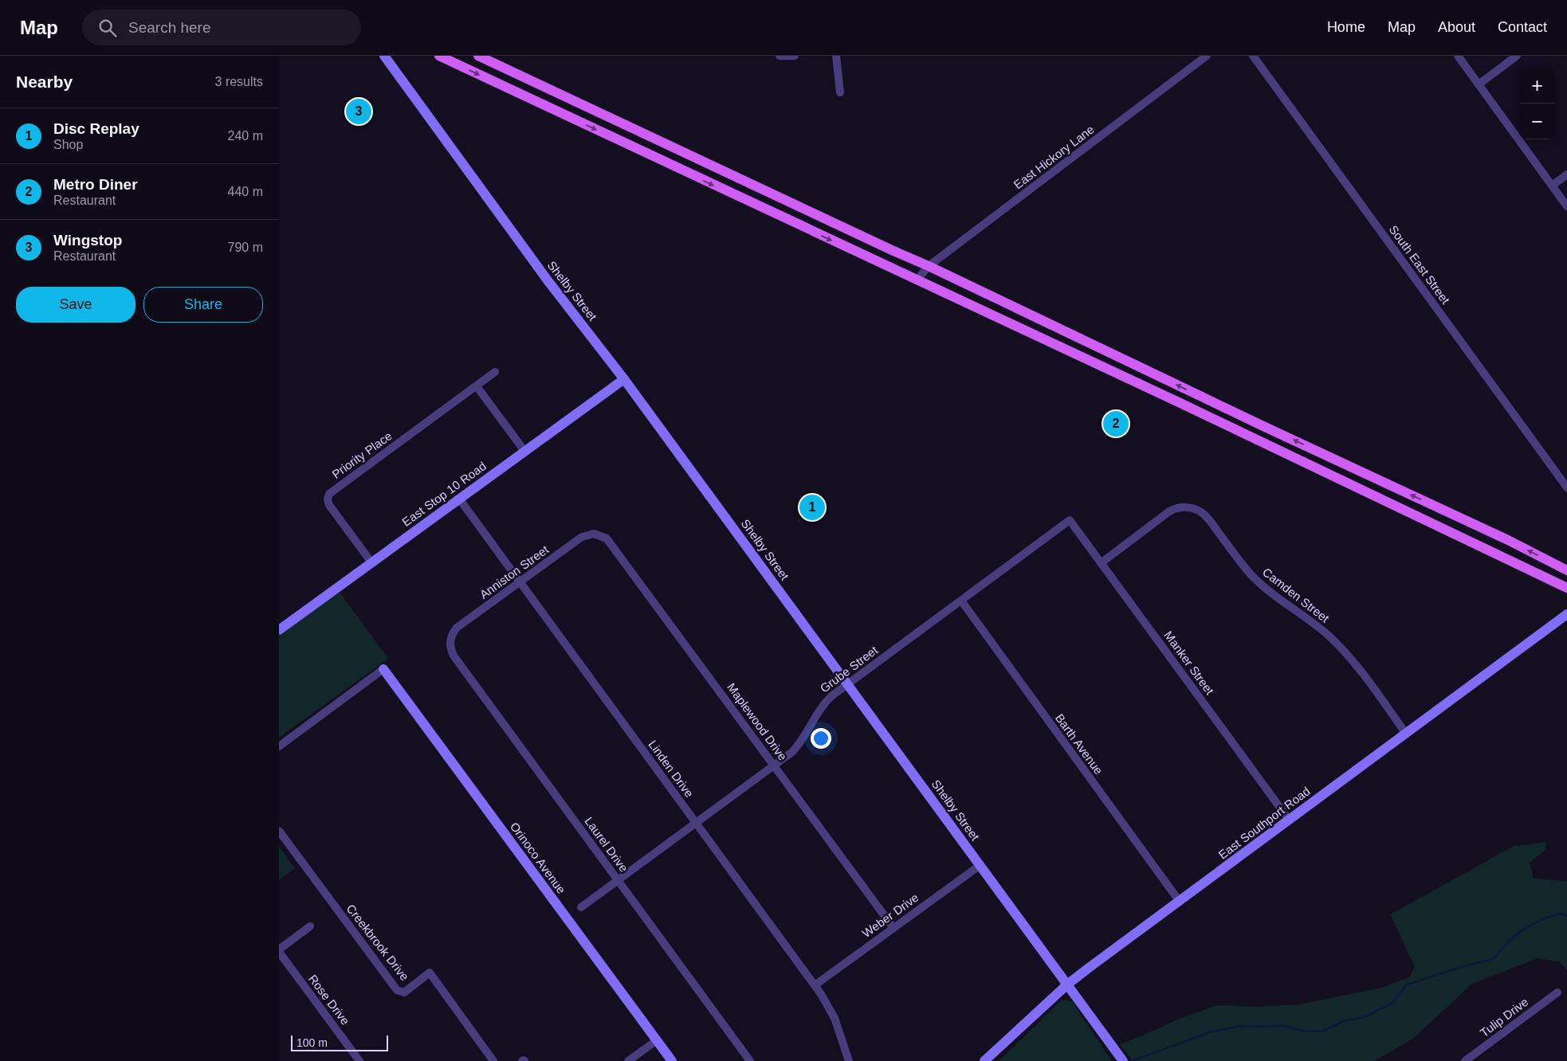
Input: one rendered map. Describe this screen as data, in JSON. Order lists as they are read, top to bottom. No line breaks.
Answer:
{"streets":{"street":["East Hickory Lane","South East Street","Shelby Street","Priority Place","East Stop 10 Road","Anniston Street","Camden Street","Manker Street","Grube Street","Maplewood Drive","Barth Avenue","Linden Drive","East Southport Road","Laurel Drive","Orinoco Avenue","Weber Drive","Creekbrook Drive","Rose Drive","Tulip Drive"]},"crossings":[["Shelby Street","East Stop 10 Road"],["Shelby Street","Grube Street"],["Shelby Street","East Southport Road"],["Shelby Street","Weber Drive"],["Priority Place","East Stop 10 Road"],["East Stop 10 Road","Linden Drive"],["Anniston Street","Maplewood Drive"],["Anniston Street","Linden Drive"],["Anniston Street","Laurel Drive"],["Camden Street","Manker Street"],["Camden Street","East Southport Road"],["Manker Street","Grube Street"],["Manker Street","East Southport Road"],["Grube Street","Maplewood Drive"],["Grube Street","Barth Avenue"],["Grube Street","Linden Drive"],["Grube Street","Laurel Drive"],["Maplewood Drive","Weber Drive"],["Barth Avenue","East Southport Road"],["Linden Drive","Weber Drive"]],"scale_bar":"100 m","page":{"header":"Map","search":"Search here","nav":["Home","Map","About","Contact"],"heading":["Nearby","3 results"],"map_buttons":["+","−"],"pins":["3","2","1"],"list":[{"mark":"1","name":"Disc Replay","note":"Shop","value":"240 m"},{"mark":"2","name":"Metro Diner","note":"Restaurant","value":"440 m"},{"mark":"3","name":"Wingstop","note":"Restaurant","value":"790 m"}],"buttons":["Save","Share"],"scale":"100 m"}}
